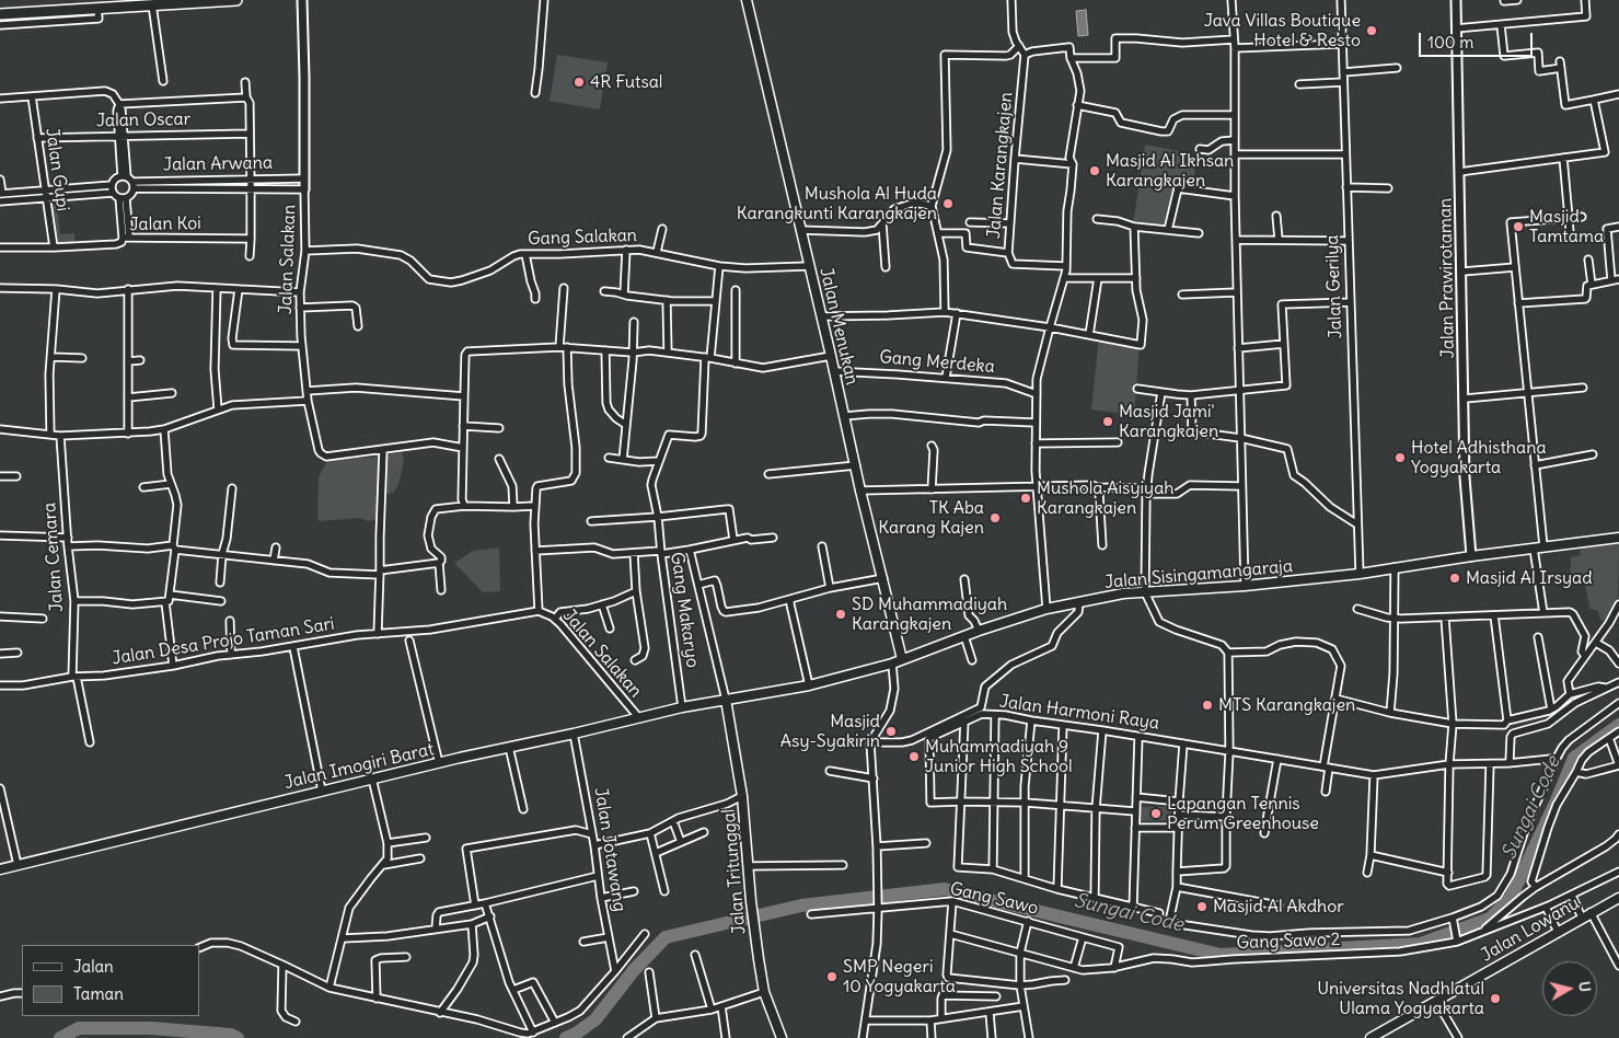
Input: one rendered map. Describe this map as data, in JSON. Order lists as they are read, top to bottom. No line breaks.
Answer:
{"streets":{"main road":["Jalan Menukan","Jalan Sisingamangaraja","Jalan Imogiri Barat","Jalan Tritunggal","Jalan Lowanu"],"street":["Jalan Oscar","Jalan Arwana","Jalan Karangkajen","Jalan Gupi","Jalan Koi","Gang Salakan","Jalan Salakan","Jalan Prawirotaman","Jalan Gerilya","Gang Merdeka","Jalan Cemara","Gang Makaryo","Jalan Desa Projo Taman Sari","Jalan Harmoni Raya","Jalan Jotawang","Gang Sawo","Gang Sawo 2"]},"crossings":[["Jalan Oscar","Jalan Gupi"],["Jalan Arwana","Jalan Salakan"],["Jalan Gupi","Jalan Koi"],["Gang Salakan","Jalan Salakan"],["Gang Salakan","Jalan Menukan"],["Jalan Salakan","Jalan Desa Projo Taman Sari"],["Jalan Salakan","Jalan Imogiri Barat"],["Jalan Prawirotaman","Jalan Sisingamangaraja"],["Jalan Gerilya","Jalan Sisingamangaraja"],["Jalan Menukan","Gang Merdeka"],["Jalan Menukan","Jalan Sisingamangaraja"],["Jalan Cemara","Jalan Desa Projo Taman Sari"],["Jalan Sisingamangaraja","Jalan Harmoni Raya"],["Jalan Sisingamangaraja","Jalan Imogiri Barat"],["Jalan Sisingamangaraja","Jalan Tritunggal"],["Gang Makaryo","Jalan Imogiri Barat"],["Jalan Imogiri Barat","Jalan Jotawang"],["Jalan Imogiri Barat","Jalan Tritunggal"],["Gang Sawo","Gang Sawo 2"]],"water":["Sungai Code"],"places":["Java Villas Boutique Hotel & Resto","4R Futsal","Masjid Al Ikhsan Karangkajen","Mushola Al Huda Karangkunti Karangkajen","Masjid Tamtama","Masjid Jami' Karangkajen","Hotel Adhisthana Yogyakarta","Mushola Aisyiyah Karangkajen","TK Aba Karang Kajen","Masjid Al Irsyad","SD Muhammadiyah Karangkajen","MTS Karangkajen","Masjid Asy-Syakirin","Muhammadiyah 9 Junior High School","Lapangan Tennis Perum Greenhouse","Masjid Al Akdhor","SMP Negeri 10 Yogyakarta","Universitas Nadhlatul Ulama Yogyakarta"],"legend":["Jalan","Taman"],"scale_bar":"100 m","north":"right"}
